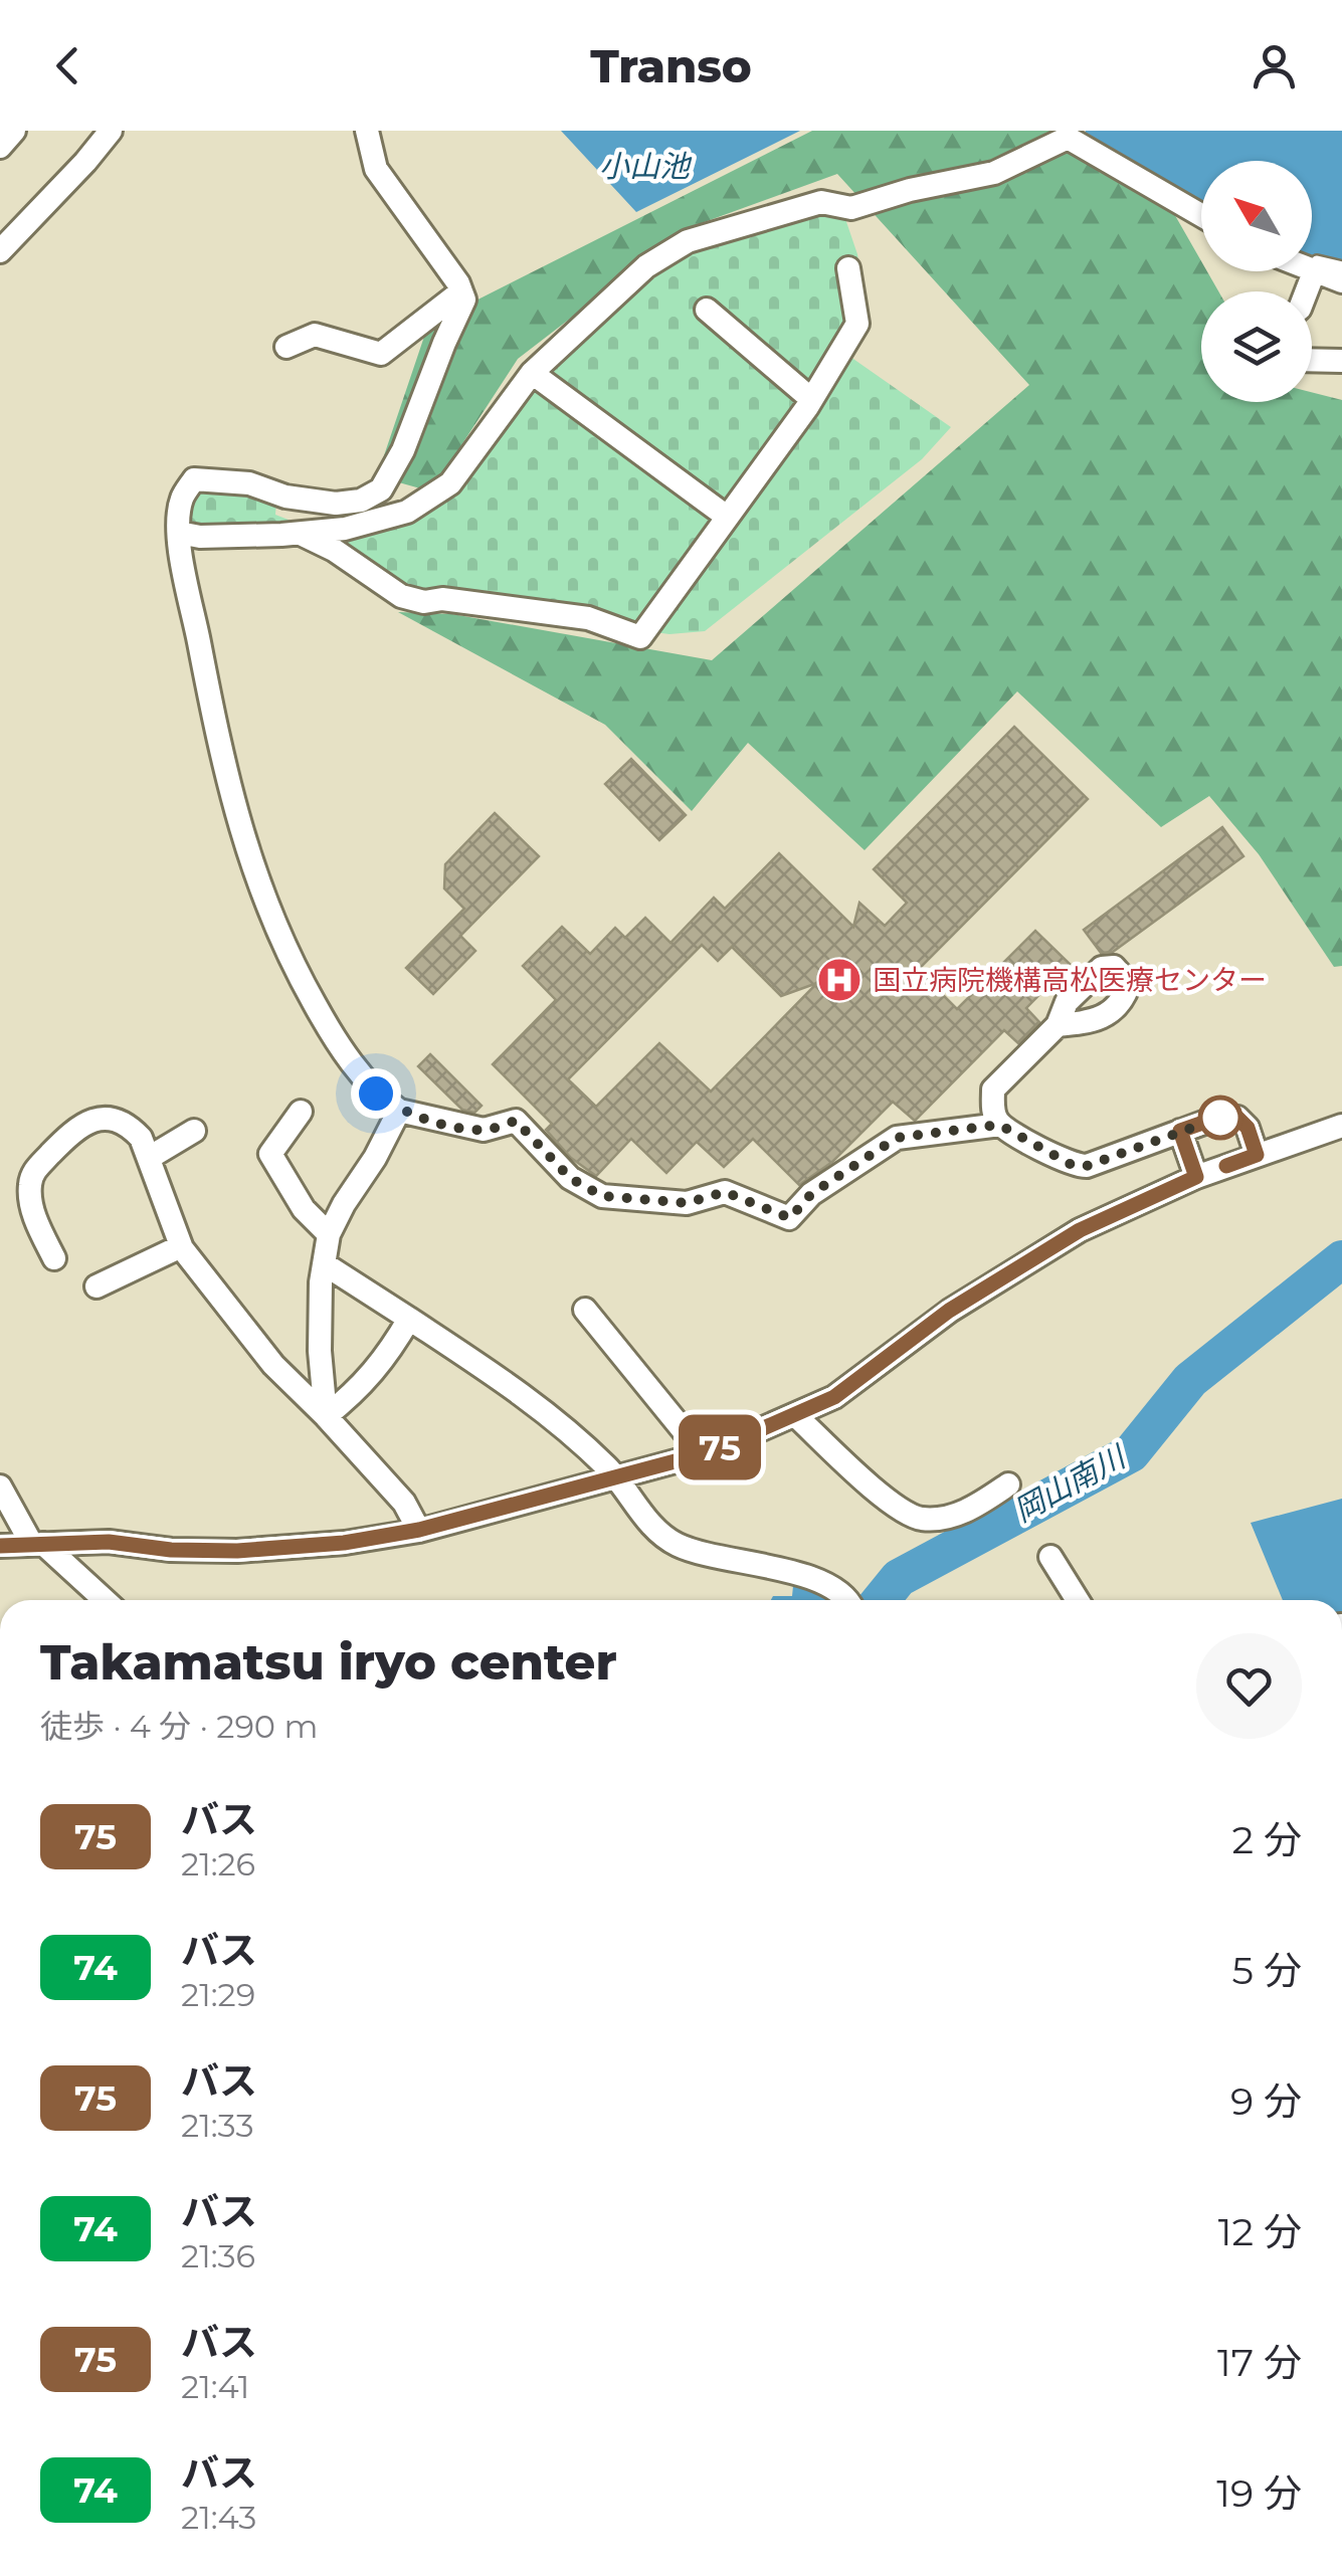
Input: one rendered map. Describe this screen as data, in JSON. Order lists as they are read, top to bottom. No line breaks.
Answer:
{"water":["小山池","岡山南川"],"places":{"hospital":["国立病院機構高松医療センター"]},"lines":["bus line 75"],"north":"top left","page":{"header":"Transo","on_map":"75","heading":["Takamatsu iryo center","徒歩 · 4 分 · 290 m"],"list":[{"mark":"75","name":"バス","note":"21:26","value":"2 分"},{"mark":"74","name":"バス","note":"21:29","value":"5 分"},{"mark":"75","name":"バス","note":"21:33","value":"9 分"},{"mark":"74","name":"バス","note":"21:36","value":"12 分"},{"mark":"75","name":"バス","note":"21:41","value":"17 分"},{"mark":"74","name":"バス","note":"21:43","value":"19 分"}]}}
